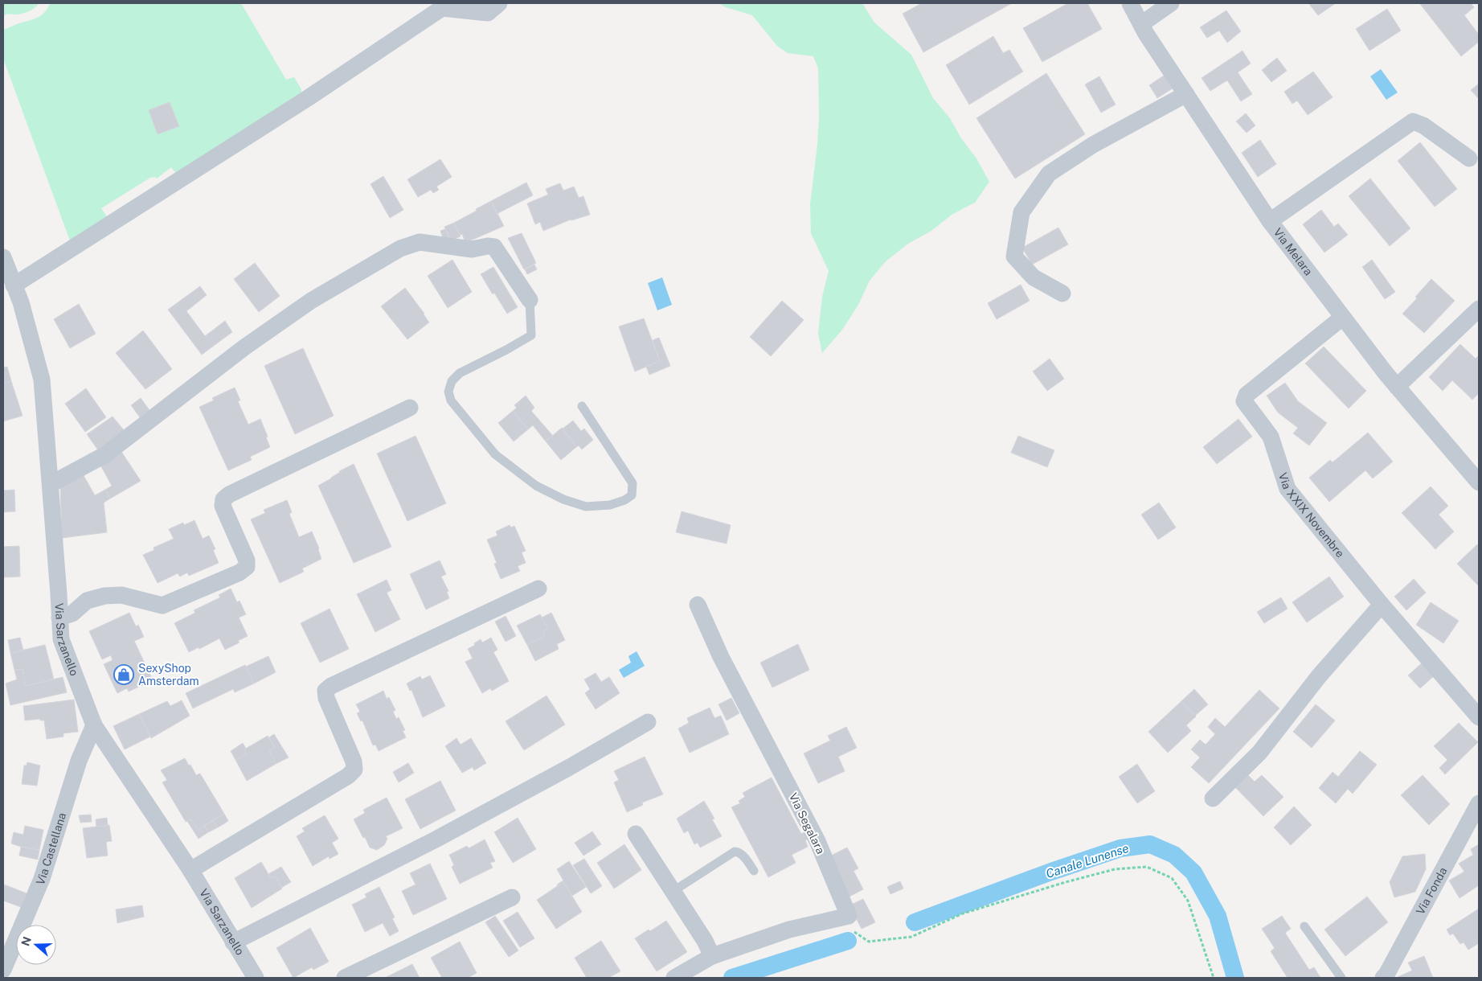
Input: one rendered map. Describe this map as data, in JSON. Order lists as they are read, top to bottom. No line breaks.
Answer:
{"streets":{"street":["Via Melara","Via XXIX Novembre","Via Sarzanello","Via Segalara","Via Castellana","Via Fonda"]},"crossings":[["Via Melara","Via XXIX Novembre"],["Via Sarzanello","Via Castellana"]],"water":["Canale Lunense"],"places":{"shop":["SexyShop Amsterdam"]},"north":"left"}
